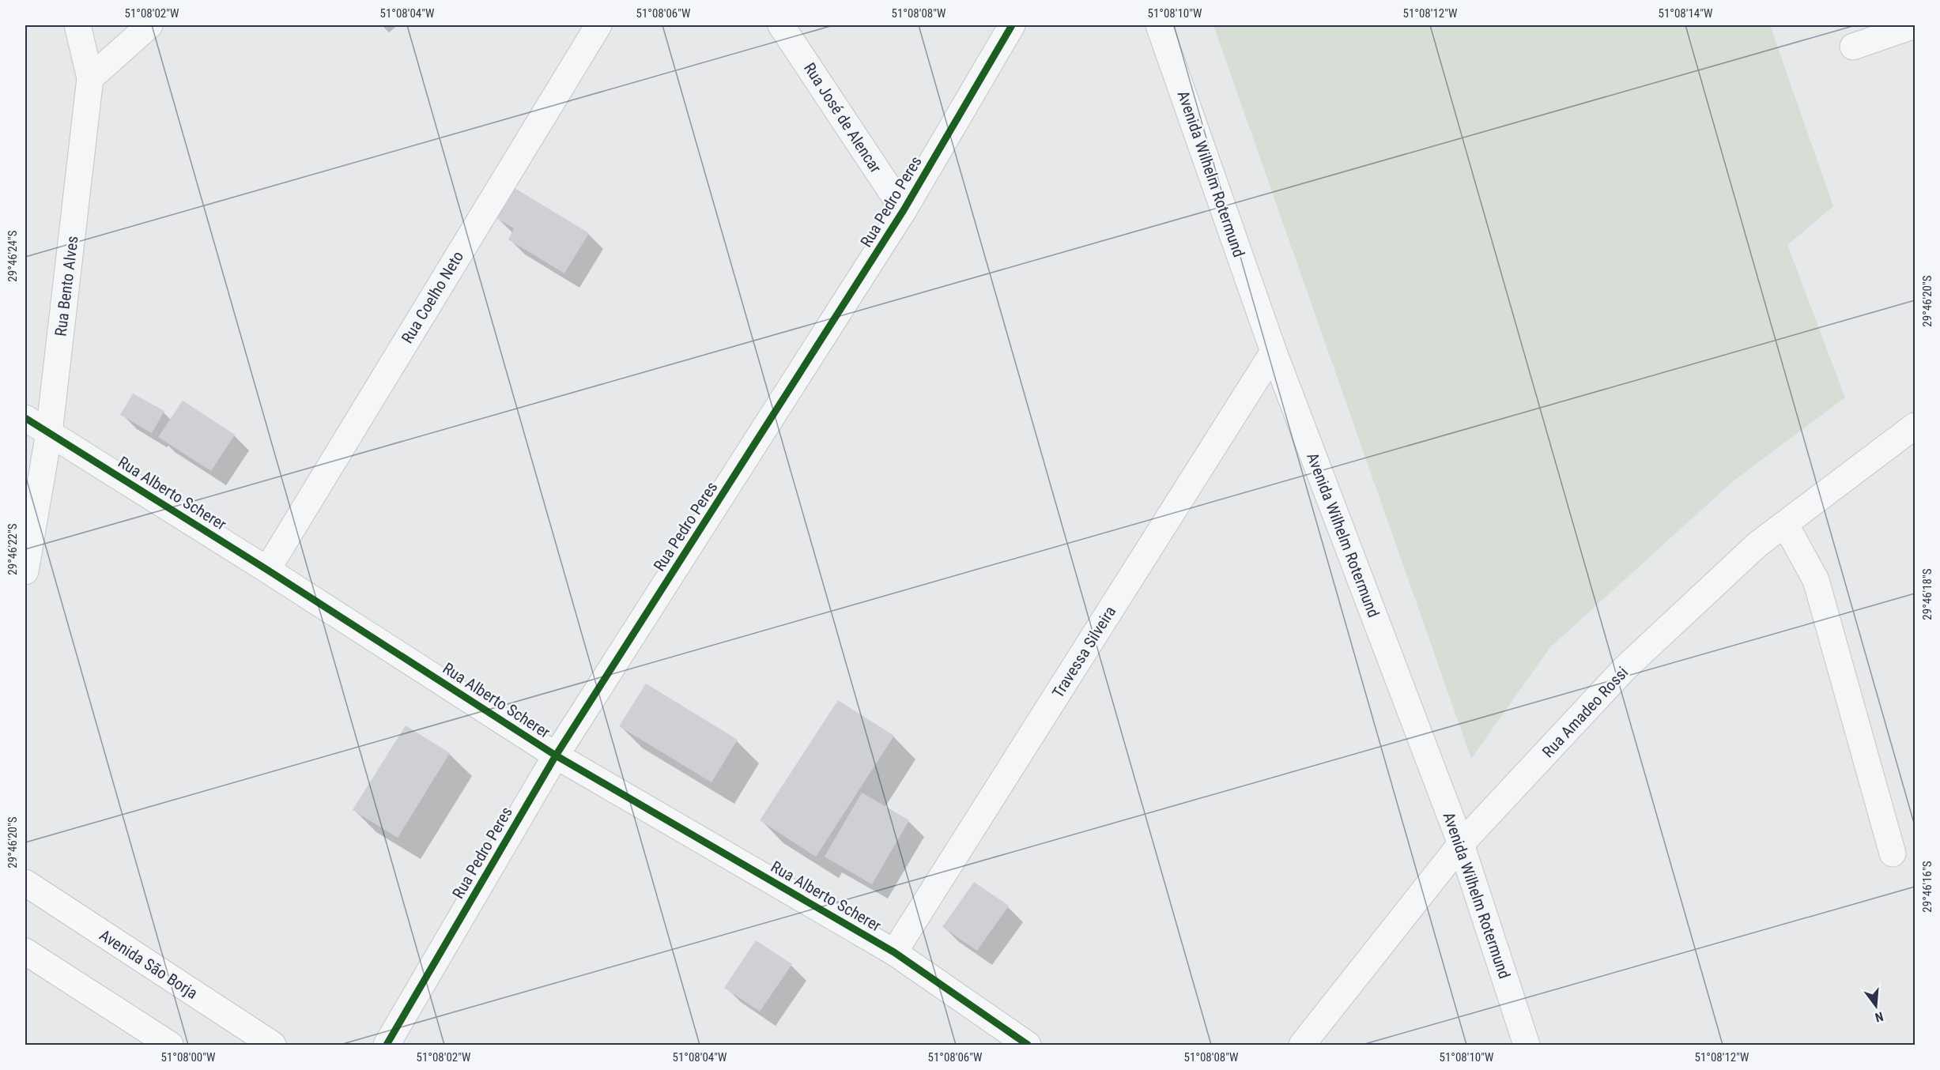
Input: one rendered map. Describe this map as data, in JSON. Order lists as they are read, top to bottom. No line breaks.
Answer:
{"streets":{"main road":["Avenida São Borja"],"street":["Rua José de Alencar","Avenida Wilhelm Rotermund","Rua Pedro Peres","Rua Bento Alves","Rua Coelho Neto","Rua Alberto Scherer","Travessa Silveira","Rua Amadeo Rossi"]},"crossings":[["Rua José de Alencar","Rua Pedro Peres"],["Avenida Wilhelm Rotermund","Travessa Silveira"],["Avenida Wilhelm Rotermund","Rua Amadeo Rossi"],["Rua Pedro Peres","Rua Alberto Scherer"],["Rua Bento Alves","Rua Alberto Scherer"],["Rua Coelho Neto","Rua Alberto Scherer"],["Rua Alberto Scherer","Travessa Silveira"]],"north":"bottom","coordinates":["51°08'02\"W","51°08'04\"W","51°08'06\"W","51°08'08\"W","51°08'10\"W","51°08'12\"W","51°08'14\"W","29°46'24\"S","29°46'20\"S","29°46'22\"S","29°46'18\"S","29°46'16\"S","51°08'00\"W"]}
